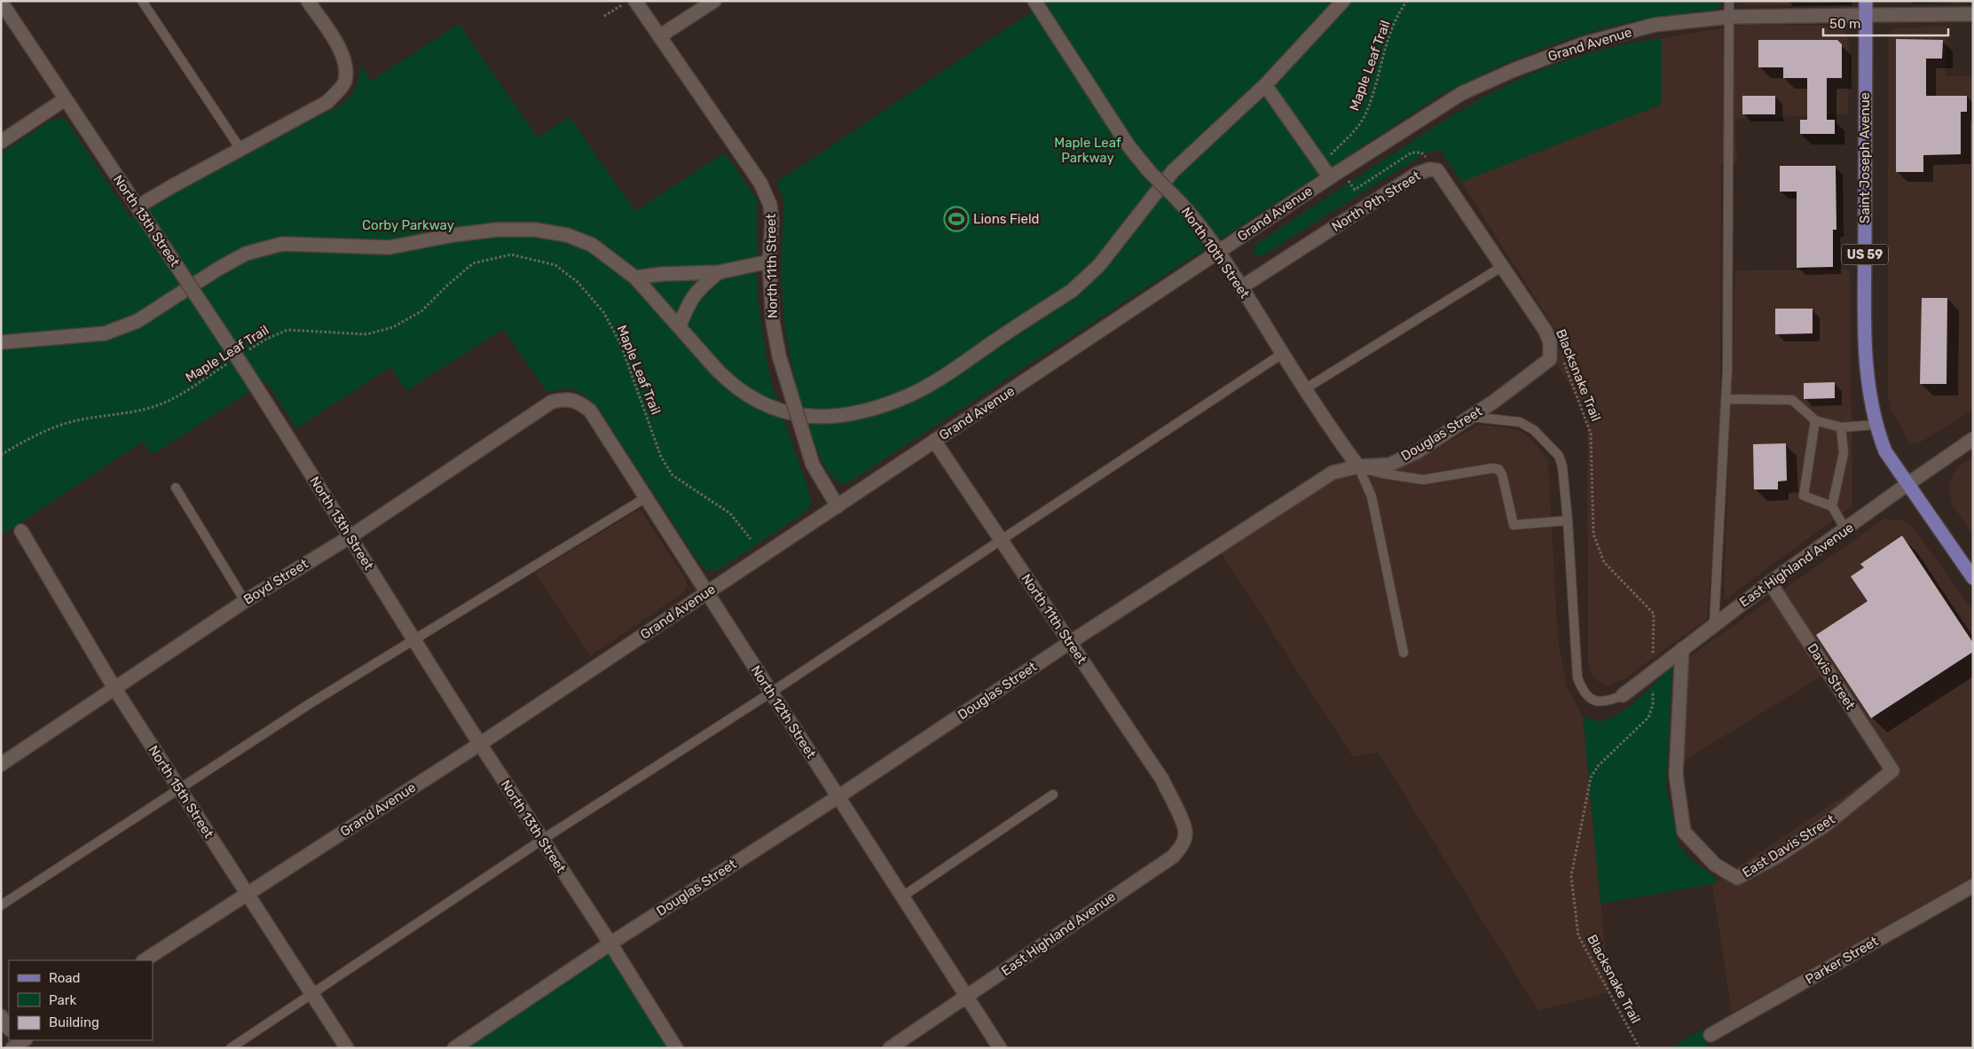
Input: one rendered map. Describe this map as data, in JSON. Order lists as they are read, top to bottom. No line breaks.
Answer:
{"streets":{"main road":["Saint Joseph Avenue","US 59"],"street":["Grand Avenue","North 9th Street","North 13th Street","North 10th Street","North 11th Street","Douglas Street","East Highland Avenue","Boyd Street","Davis Street","North 12th Street","North 15th Street","East Davis Street","Parker Street"],"path":["Maple Leaf Trail","Blacksnake Trail"]},"crossings":[["Grand Avenue","Maple Leaf Trail"],["Grand Avenue","Saint Joseph Avenue"],["Grand Avenue","North 13th Street"],["Grand Avenue","North 10th Street"],["Grand Avenue","North 11th Street"],["Grand Avenue","North 12th Street"],["Grand Avenue","North 15th Street"],["Maple Leaf Trail","North 13th Street"],["Saint Joseph Avenue","East Highland Avenue"],["North 9th Street","North 10th Street"],["North 9th Street","Blacksnake Trail"],["North 9th Street","Douglas Street"],["North 13th Street","Douglas Street"],["North 13th Street","Boyd Street"],["North 10th Street","Douglas Street"],["North 11th Street","Douglas Street"],["North 11th Street","East Highland Avenue"],["Blacksnake Trail","Douglas Street"],["Blacksnake Trail","East Highland Avenue"],["Douglas Street","North 12th Street"],["East Highland Avenue","Davis Street"],["East Highland Avenue","North 12th Street"],["East Highland Avenue","East Davis Street"],["Boyd Street","North 12th Street"],["Boyd Street","North 15th Street"],["Davis Street","East Davis Street"]],"parks":["Maple Leaf Parkway","Corby Parkway"],"places":{"sports":["Lions Field"]},"legend":["Road","Park","Building"],"scale_bar":"50 m"}
